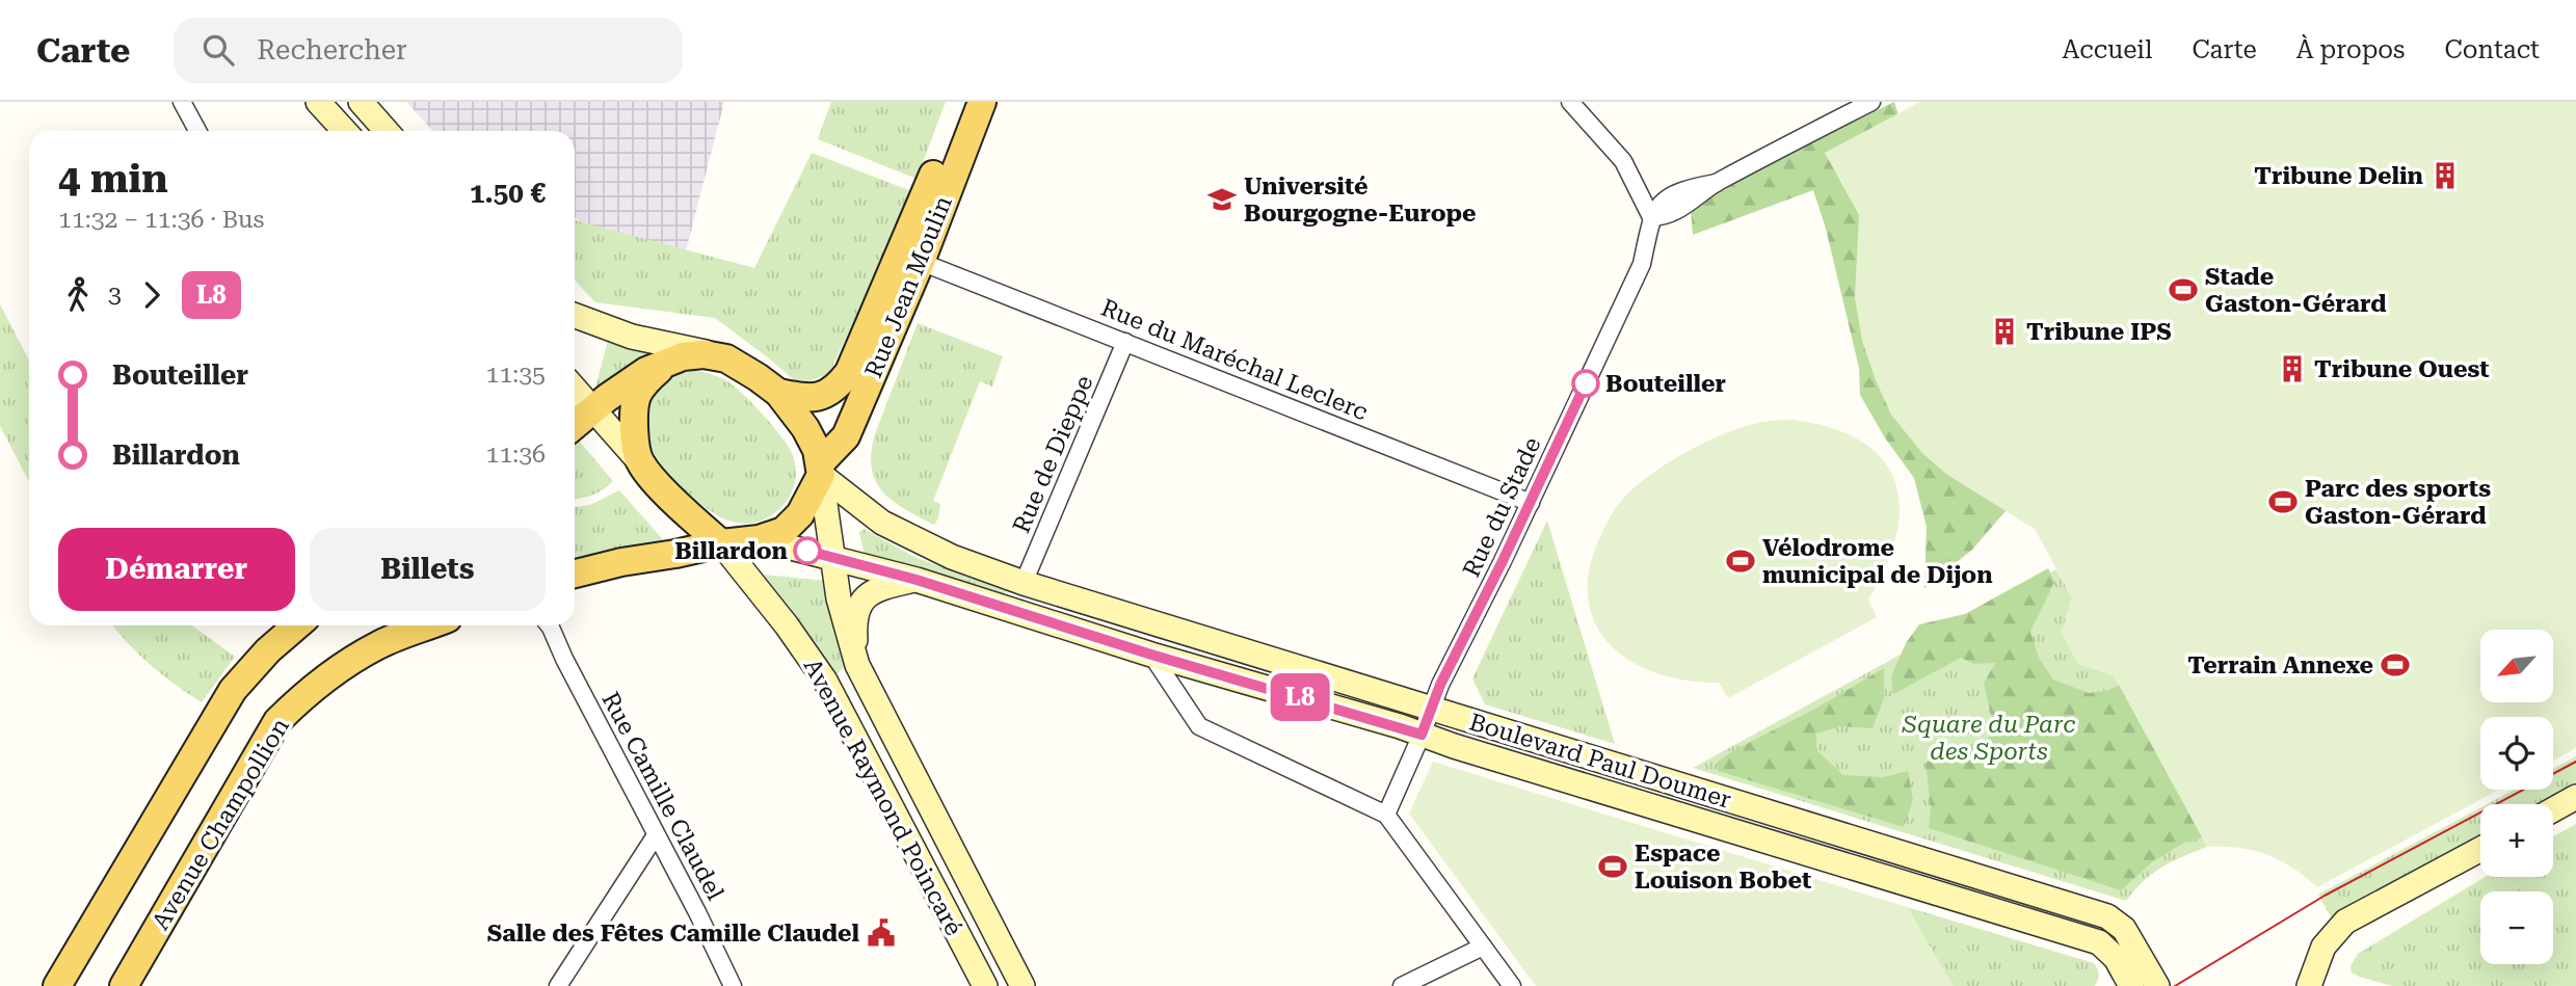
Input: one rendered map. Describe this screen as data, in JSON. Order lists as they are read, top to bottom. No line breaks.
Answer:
{"streets":{"main road":["Rue Jean Moulin","Boulevard Paul Doumer","Avenue Raymond Poincaré","Avenue Champollion"],"street":["Rue du Maréchal Leclerc","Rue de Dieppe","Rue du Stade","Rue Camille Claudel"]},"crossings":[["Rue Jean Moulin","Rue du Maréchal Leclerc"],["Rue Jean Moulin","Boulevard Paul Doumer"],["Rue Jean Moulin","Avenue Raymond Poincaré"],["Rue du Maréchal Leclerc","Rue de Dieppe"],["Rue du Maréchal Leclerc","Rue du Stade"],["Rue de Dieppe","Boulevard Paul Doumer"],["Rue du Stade","Boulevard Paul Doumer"],["Boulevard Paul Doumer","Avenue Raymond Poincaré"]],"parks":["Square du Parc des Sports"],"places":{"building":["Tribune Delin","Tribune IPS","Tribune Ouest"],"school or university":["Université Bourgogne-Europe"],"sports":["Stade Gaston-Gérard","Parc des sports Gaston-Gérard","Vélodrome municipal de Dijon","Terrain Annexe","Espace Louison Bobet"],"other":["Bouteiller","Billardon"],"public building":["Salle des Fêtes Camille Claudel"]},"lines":["bus line L8"],"north":"bottom left","page":{"header":"Carte","search":"Rechercher","nav":["Accueil","Carte","À propos","Contact"],"on_map":"L8","heading":["4 min","11:32 – 11:36 · Bus","1.50 €"],"legs":["3","L8"],"list":[{"name":"Bouteiller","value":"11:35"},{"name":"Billardon","value":"11:36"}],"buttons":["Démarrer","Billets"],"map_buttons":["+","−"]}}
